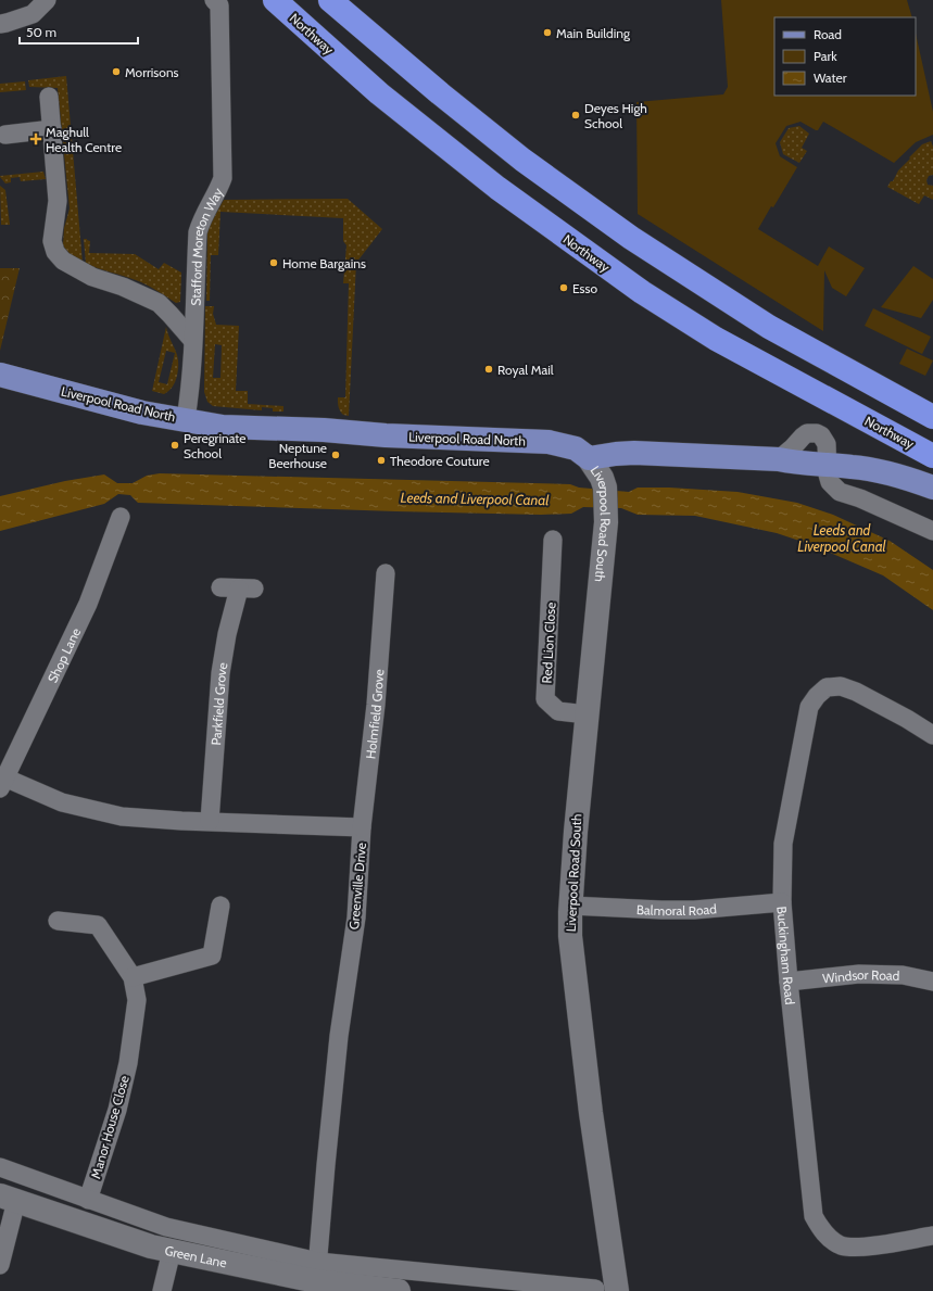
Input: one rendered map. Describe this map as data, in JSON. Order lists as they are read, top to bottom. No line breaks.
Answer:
{"streets":{"highway":["Northway"],"main road":["Liverpool Road North","Liverpool Road South","Green Lane"],"street":["Stafford Moreton Way","Red Lion Close","Shop Lane","Parkfield Grove","Holmfield Grove","Greenville Drive","Balmoral Road","Buckingham Road","Windsor Road","Manor House Close"]},"crossings":[["Stafford Moreton Way","Liverpool Road North"],["Liverpool Road North","Liverpool Road South"],["Liverpool Road South","Red Lion Close"],["Liverpool Road South","Balmoral Road"],["Shop Lane","Greenville Drive"],["Parkfield Grove","Greenville Drive"],["Holmfield Grove","Greenville Drive"],["Greenville Drive","Green Lane"],["Balmoral Road","Buckingham Road"],["Buckingham Road","Windsor Road"]],"water":["Leeds and Liverpool Canal"],"places":{"other":["Main Building","Morrisons","Deyes High School","Home Bargains","Esso","Royal Mail","Peregrinate School","Neptune Beerhouse","Theodore Couture"],"health":["Maghull Health Centre"]},"legend":["Road","Park","Water"],"scale_bar":"50 m"}
